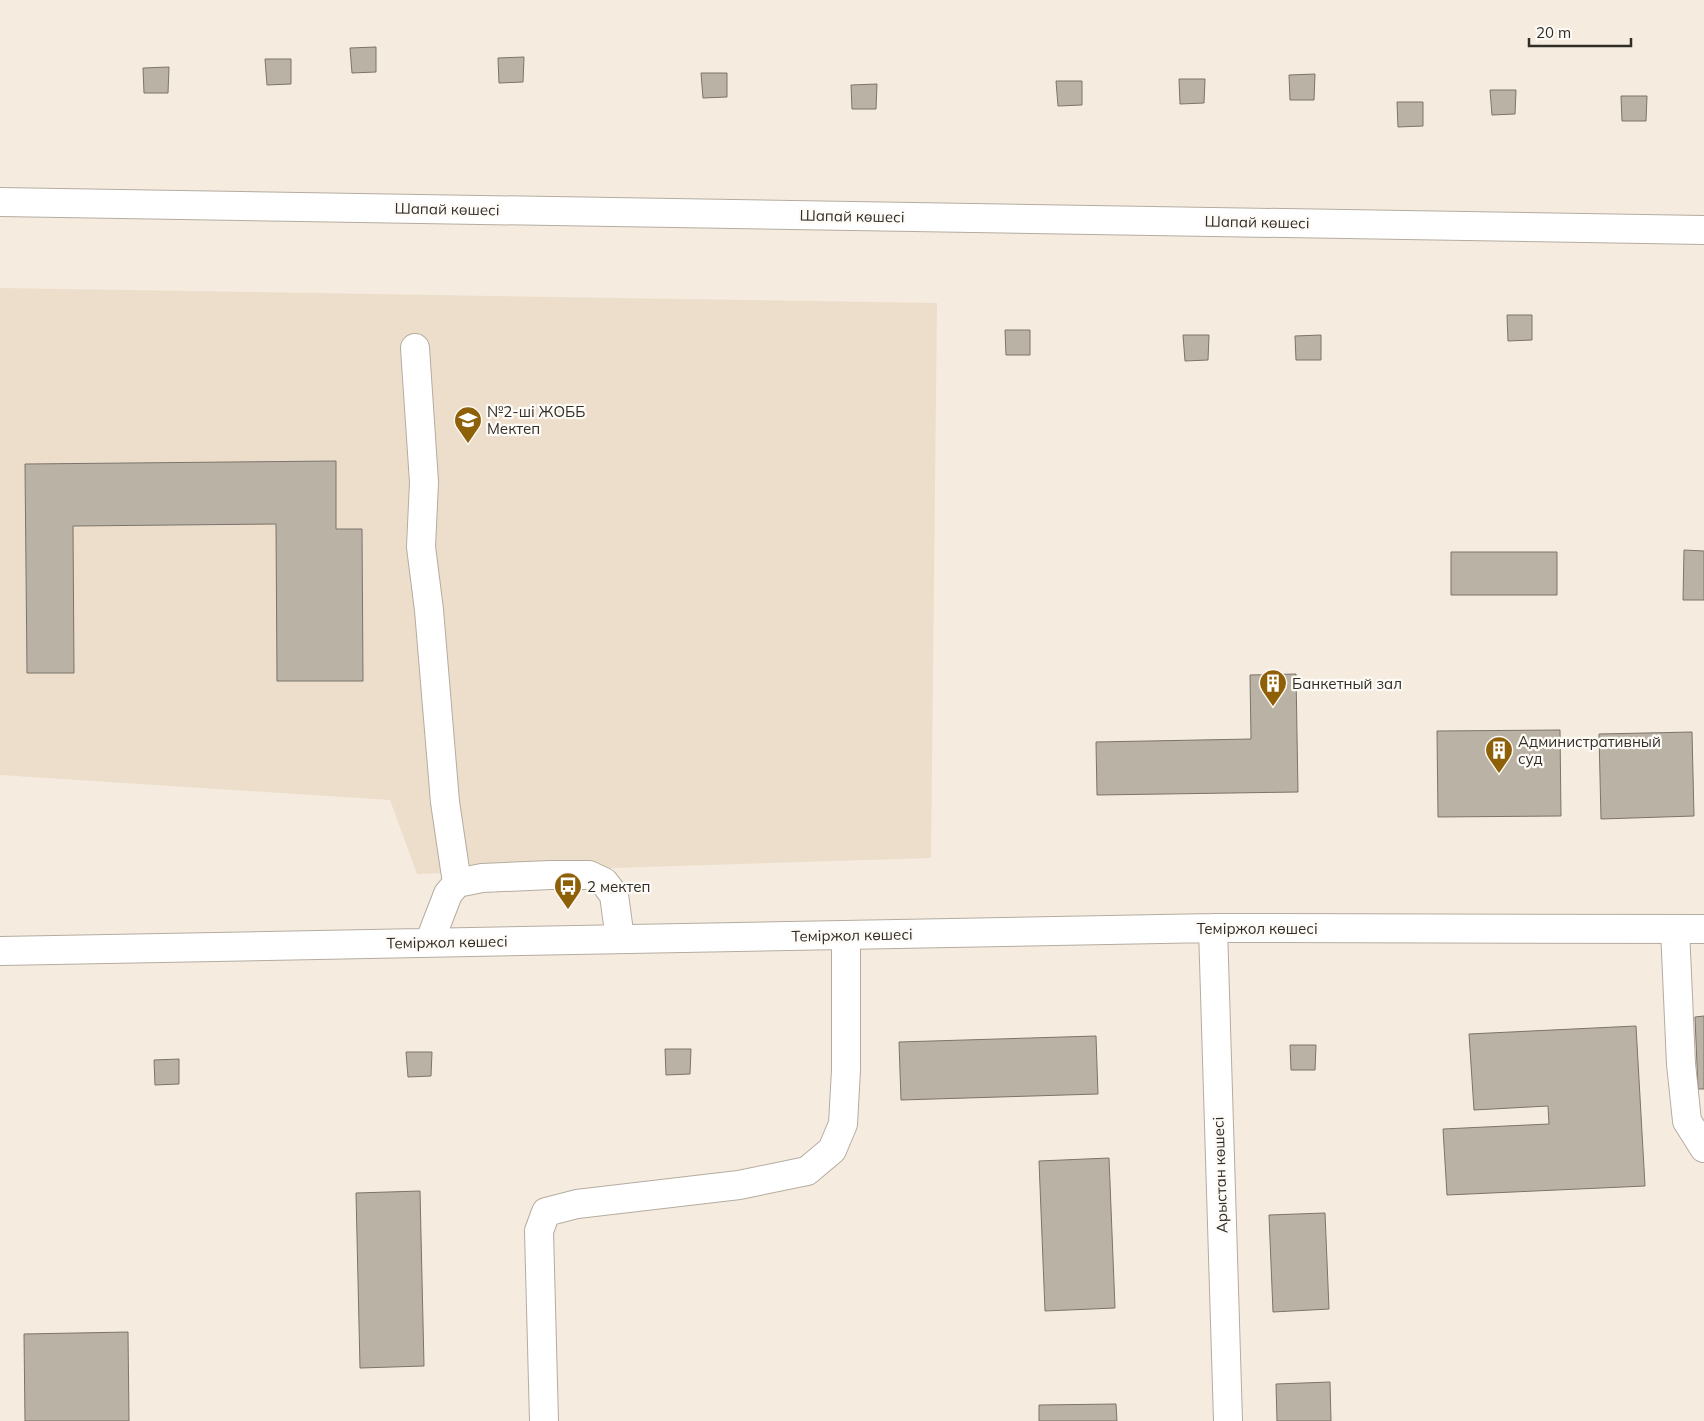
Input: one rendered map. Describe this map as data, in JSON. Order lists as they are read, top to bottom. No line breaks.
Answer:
{"streets":{"street":["Шапай көшесі","Теміржол көшесі","Арыстан көшесі"]},"crossings":[["Теміржол көшесі","Арыстан көшесі"]],"places":{"school or university":["№2-ші ЖОББ Мектеп"],"building":["Банкетный зал","Административный суд"],"bus stop":["2 мектеп"]},"scale_bar":"20 m"}
